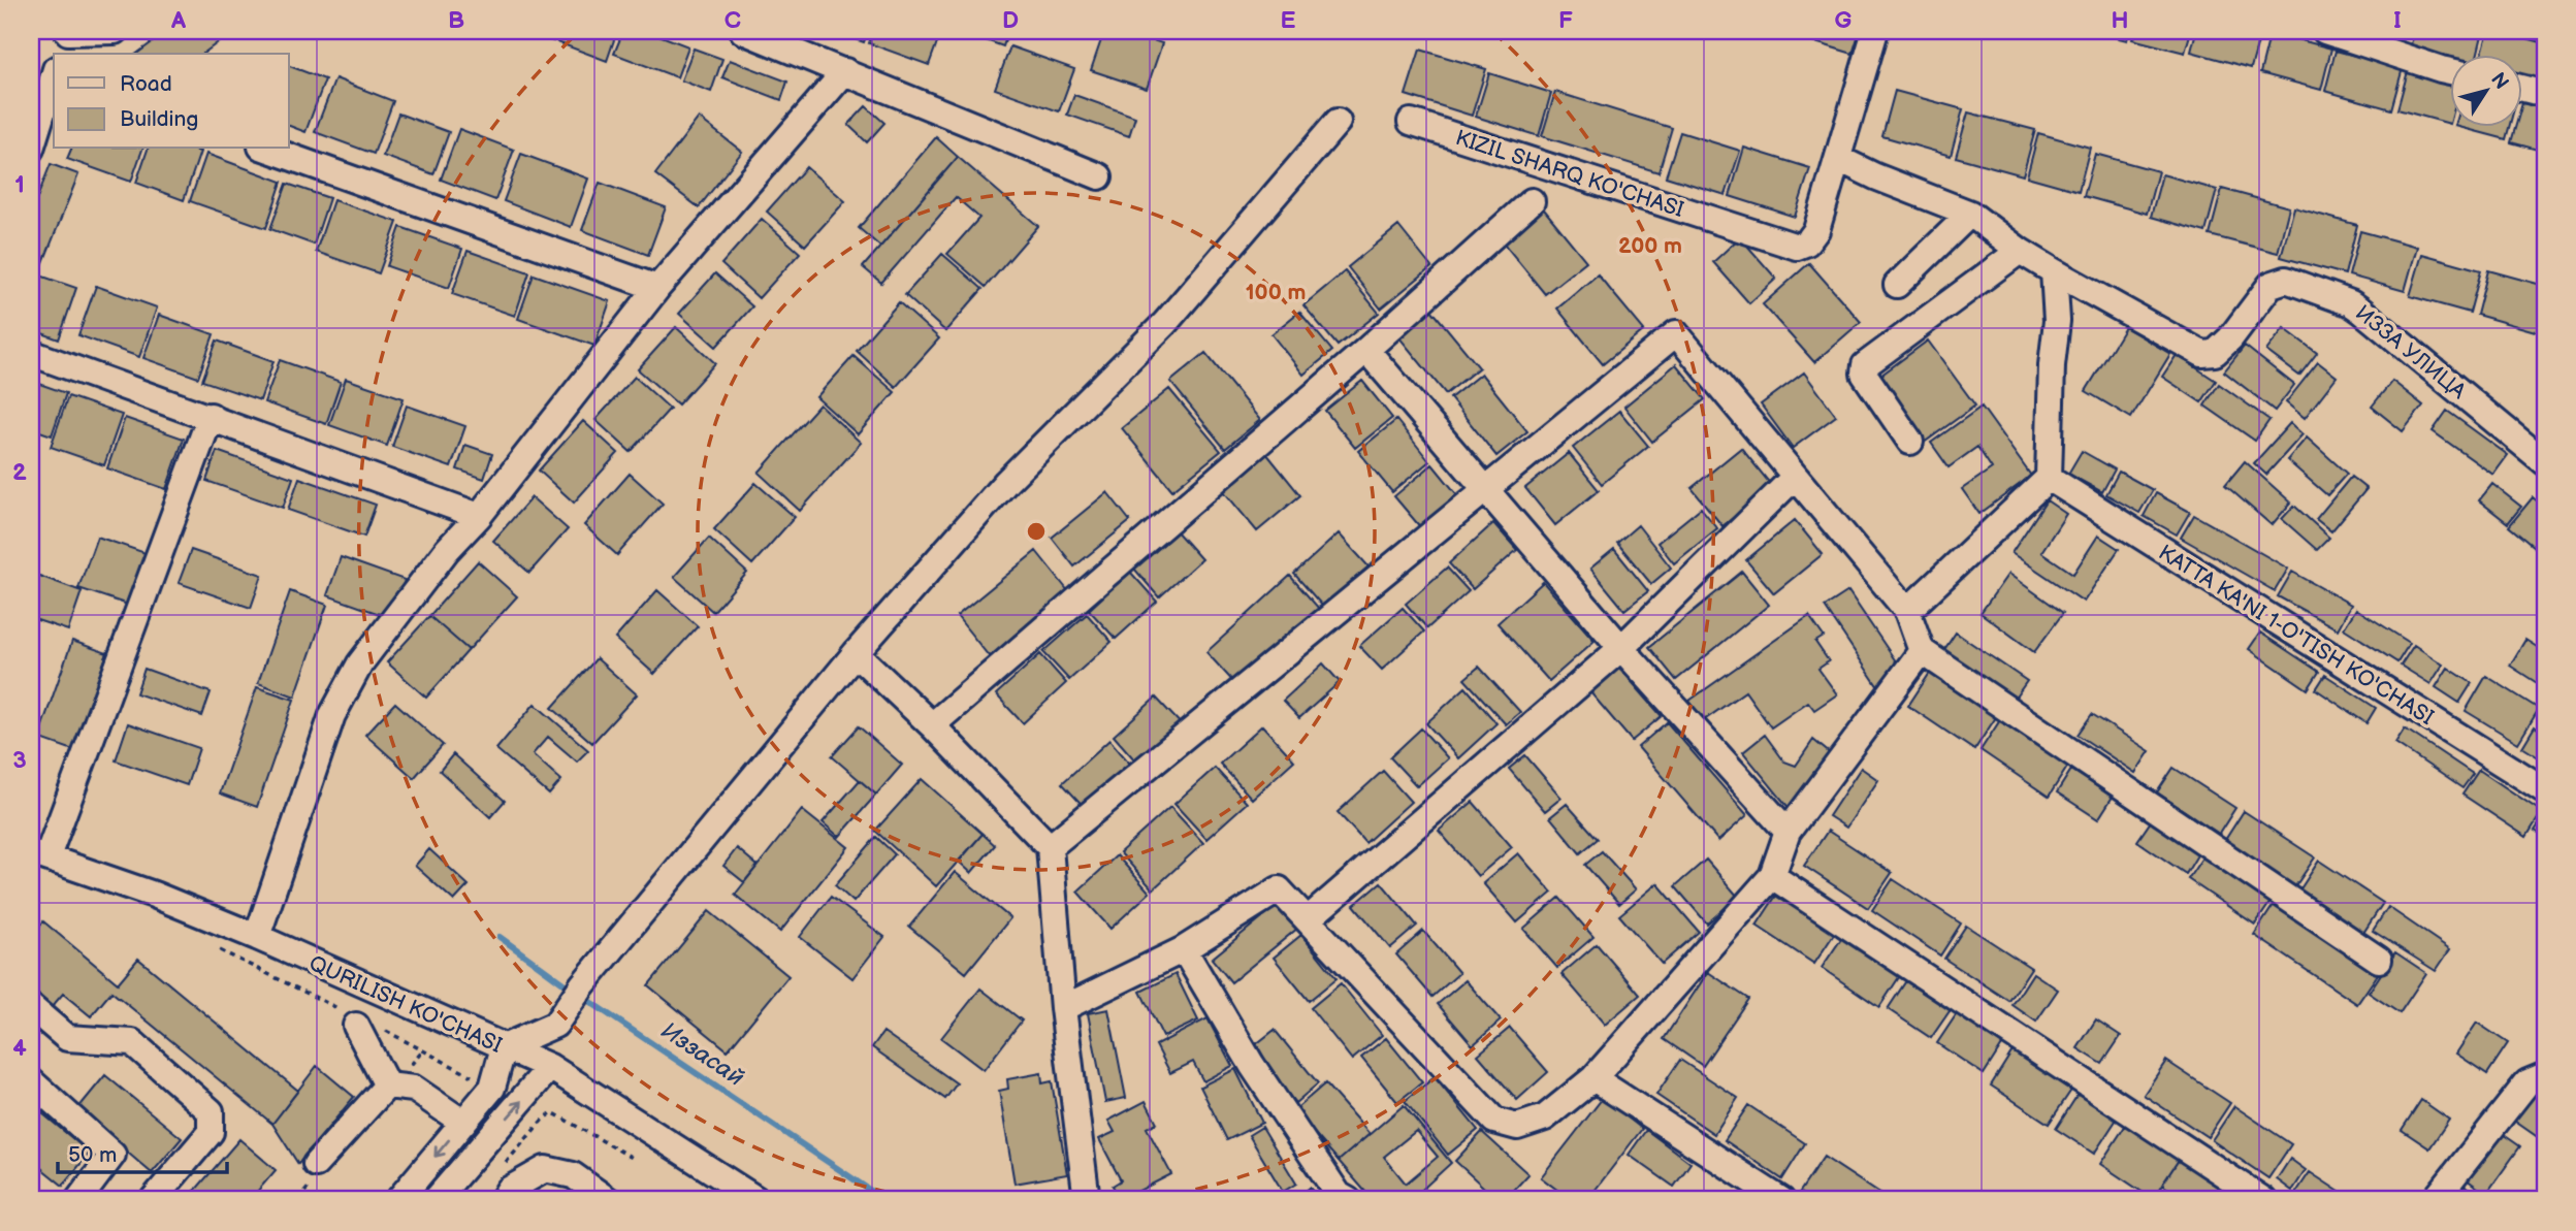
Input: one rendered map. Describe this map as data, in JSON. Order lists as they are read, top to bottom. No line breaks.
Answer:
{"streets":{"street":["KIZIL SHARQ KO'CHASI","ИЗЗА УЛИЦА","KATTA KA'NI 1-O'TISH KO'CHASI","QURILISH KO'CHASI"]},"water":["Иззасай"],"legend":["Road","Building"],"scale_bar":"50 m","north":"top right","grid":{"columns":["A","B","C","D","E","F","G","H","I"],"rows":["1","2","3","4"]},"rings":["200 m","100 m"]}
